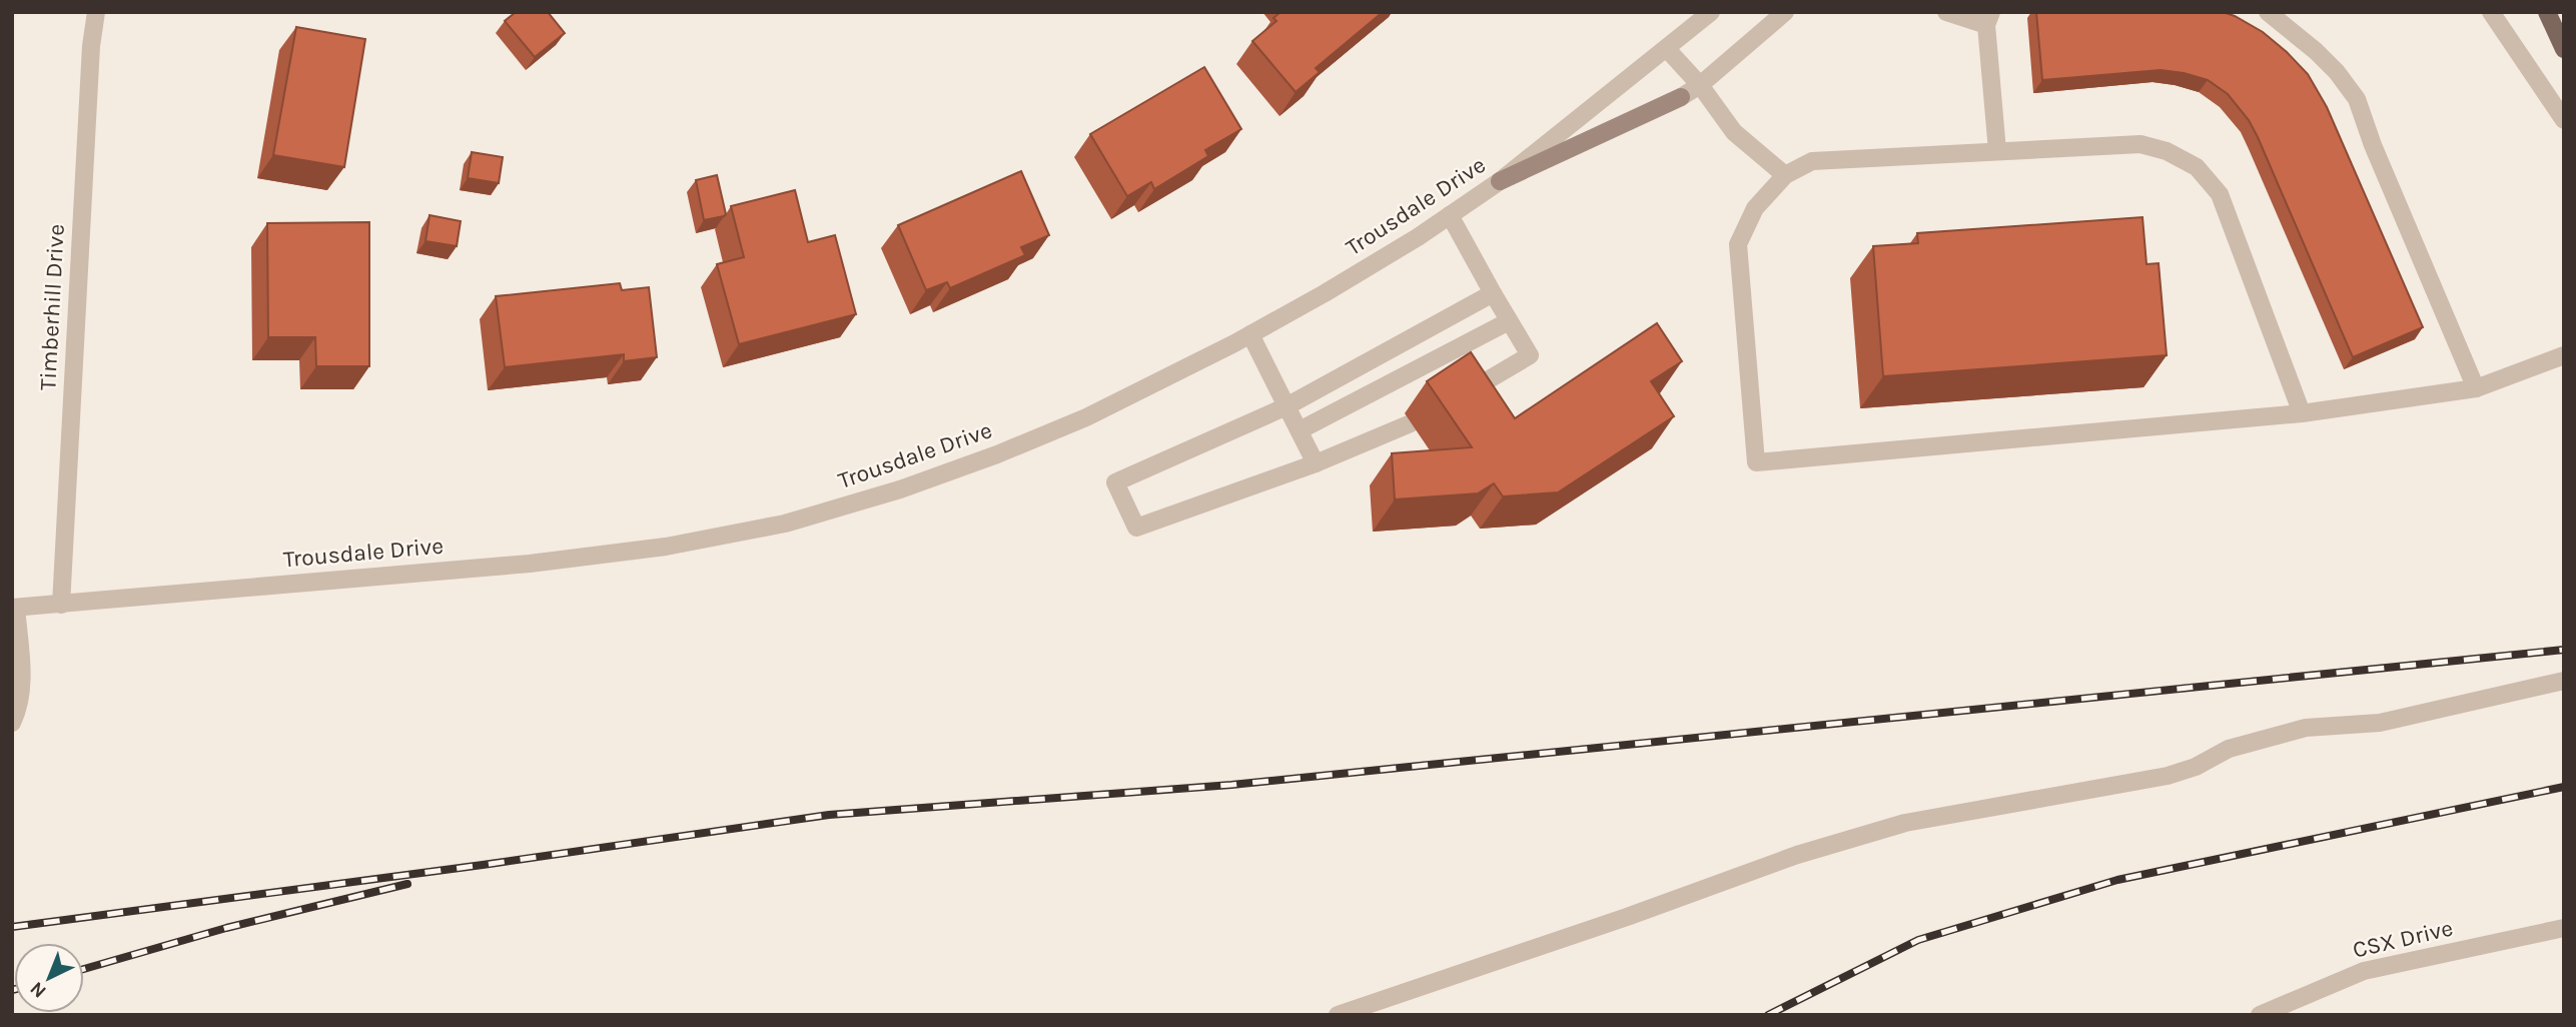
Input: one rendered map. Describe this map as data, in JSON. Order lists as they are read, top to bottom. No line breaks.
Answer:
{"streets":{"street":["Trousdale Drive","Timberhill Drive","CSX Drive"]},"crossings":[["Trousdale Drive","Timberhill Drive"]],"north":"bottom left"}
